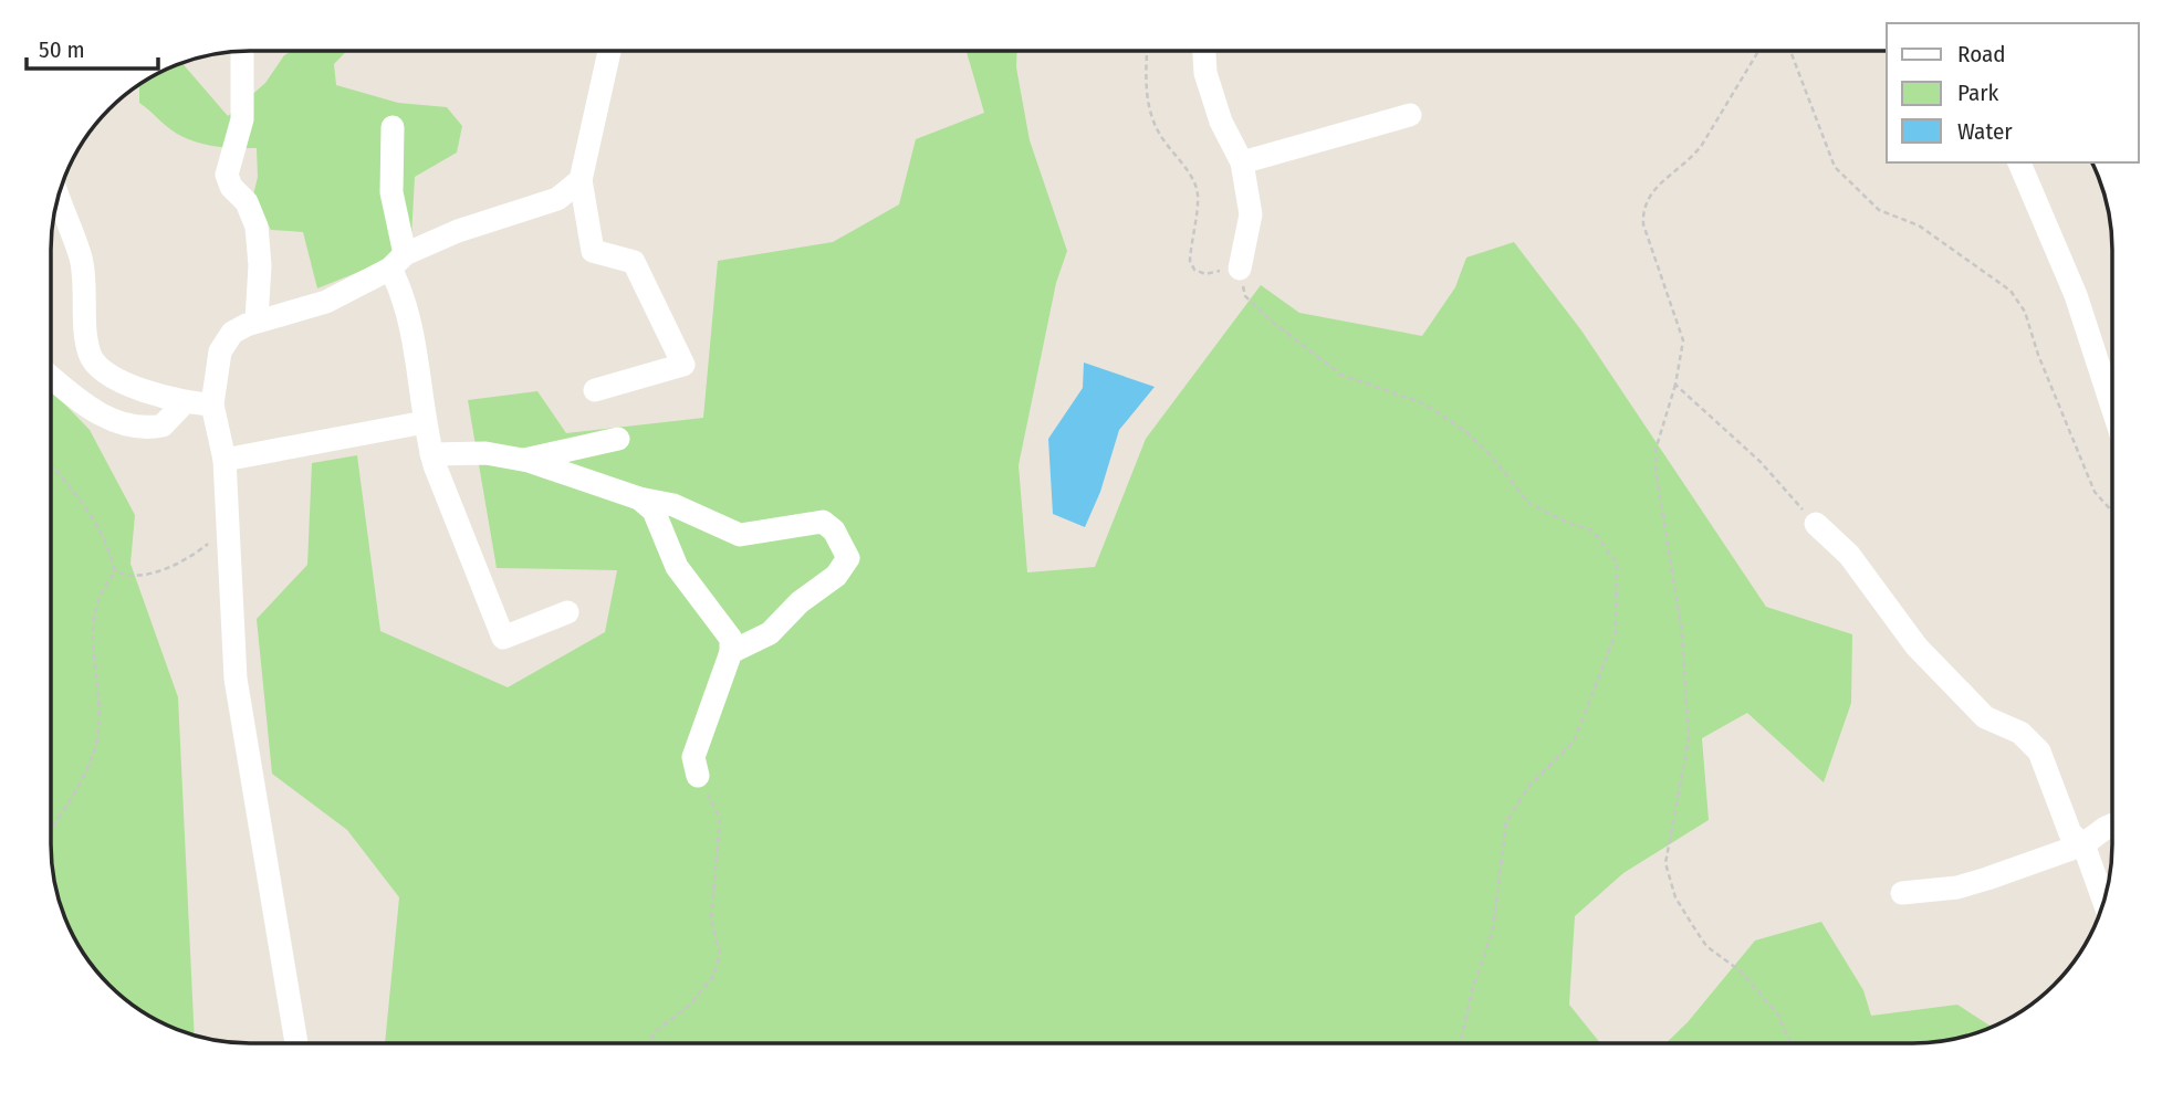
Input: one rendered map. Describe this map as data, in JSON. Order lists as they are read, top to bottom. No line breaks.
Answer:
{"legend":["Road","Park","Water"],"scale_bar":"50 m"}
